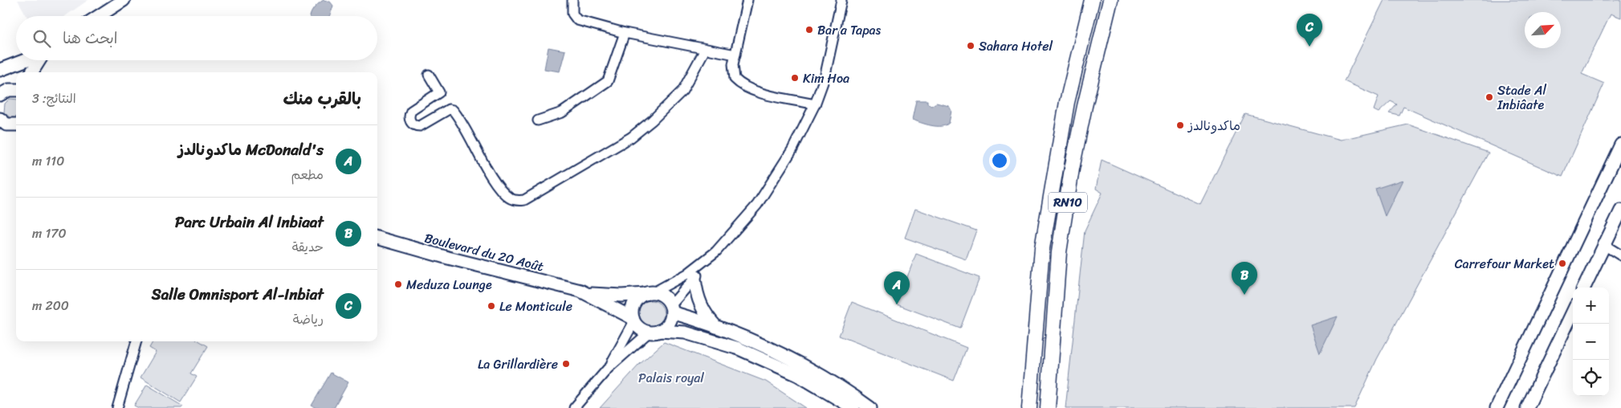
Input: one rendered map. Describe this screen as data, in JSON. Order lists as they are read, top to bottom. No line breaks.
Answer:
{"streets":{"main road":["RN10"],"street":["Boulevard du 20 Août"]},"parks":["Palais royal"],"places":["Bar a Tapas","Sahara Hotel","Kim Hoa","Stade Al Inbiâate","ماكدونالدز","Carrefour Market","Meduza Lounge","Le Monticule","La Grillardière"],"north":"top right","page":{"pins":["C","B","A"],"search":"ابحث هنا","heading":["بالقرب منك","النتائج: 3"],"list":[{"mark":"A","name":"McDonald's ماكدونالدز","note":"مطعم","value":"110 m"},{"mark":"B","name":"Parc Urbain Al Inbiaat","note":"حديقة","value":"170 m"},{"mark":"C","name":"Salle Omnisport Al-Inbiat","note":"رياضة","value":"200 m"}],"map_buttons":["+","−"]}}
